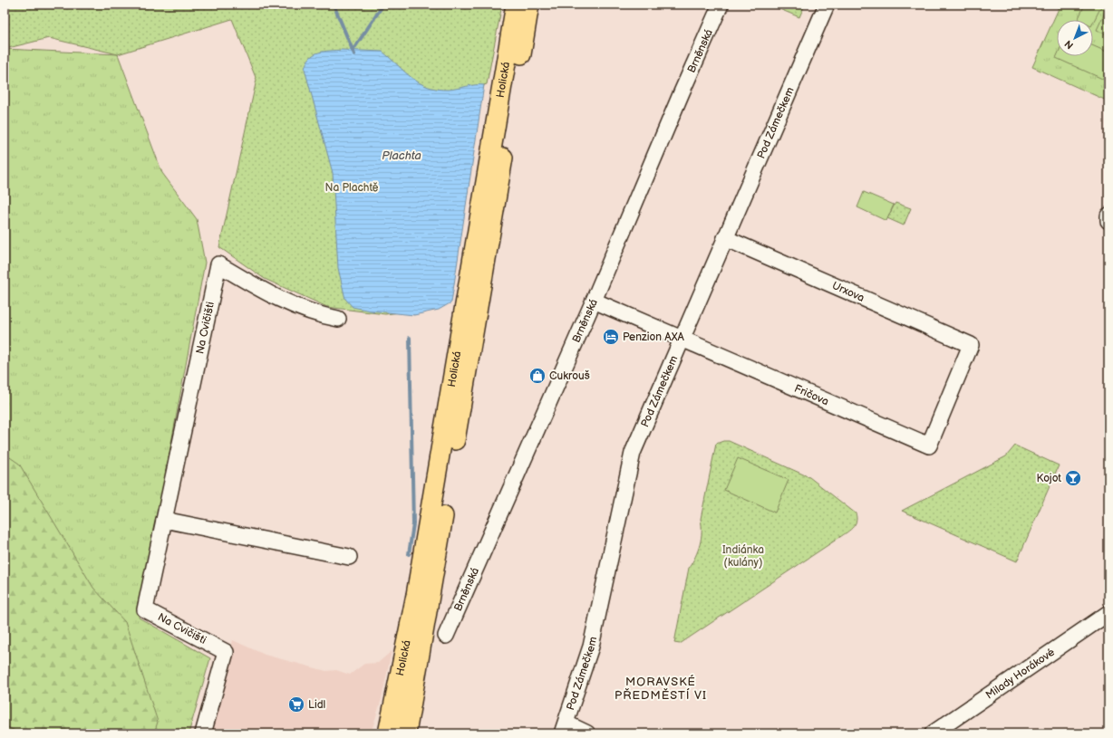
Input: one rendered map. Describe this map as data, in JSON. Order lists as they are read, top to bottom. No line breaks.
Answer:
{"streets":{"main road":["Holická"],"street":["Brněnská","Pod Zámečkem","Urxova","Na Cvičišti","Fričova","Milady Horákové"]},"crossings":[["Brněnská","Fričova"],["Pod Zámečkem","Urxova"],["Pod Zámečkem","Fričova"],["Urxova","Fričova"]],"districts":["MORAVSKÉ PŘEDMĚSTÍ VI"],"water":["Plachta"],"parks":["Na Plachtě","Indiánka (kulány)"],"places":{"hotel":["Penzion AXA"],"shop":["Cukrouš"],"bar":["Kojot"],"supermarket":["Lidl"]},"north":"bottom left"}
